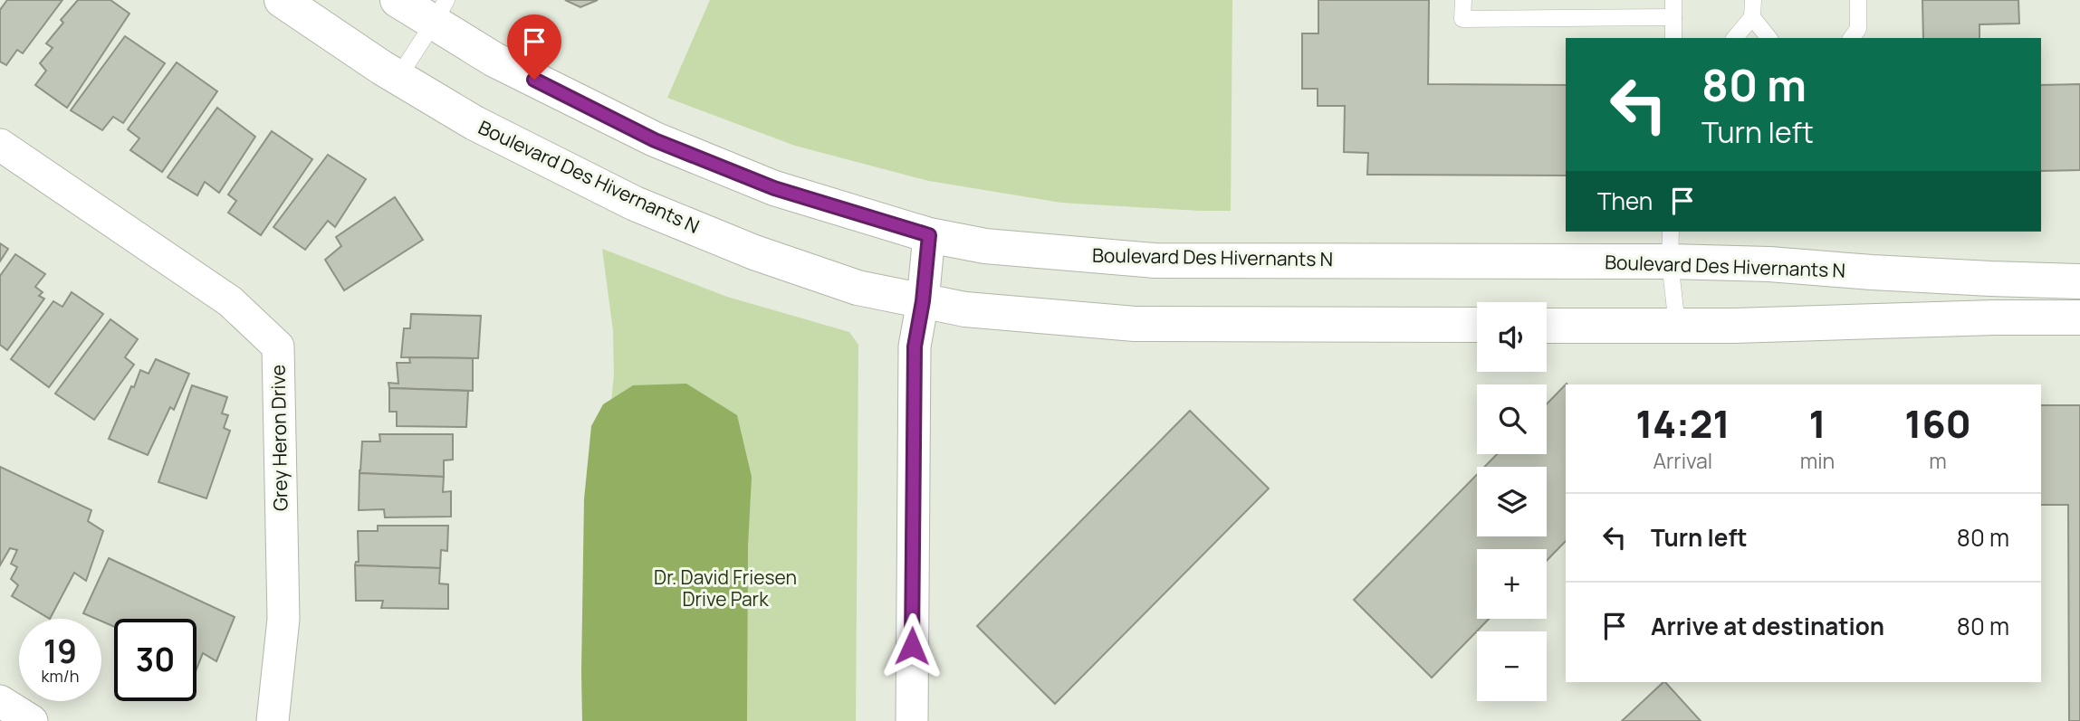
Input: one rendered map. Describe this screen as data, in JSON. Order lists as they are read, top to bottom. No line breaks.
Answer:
{"streets":{"street":["Boulevard Des Hivernants N","Grey Heron Drive"]},"parks":["Dr. David Friesen Drive Park"],"page":{"turn":["80 m","Turn left"],"then":"Then","map_buttons":["+","−"],"eta":["14:21","Arrival","1","min","160","m"],"list":[{"name":"Turn left","value":"80 m"},{"name":"Arrive at destination","value":"80 m"}],"speed":"19 km/h","limit":"30"}}
